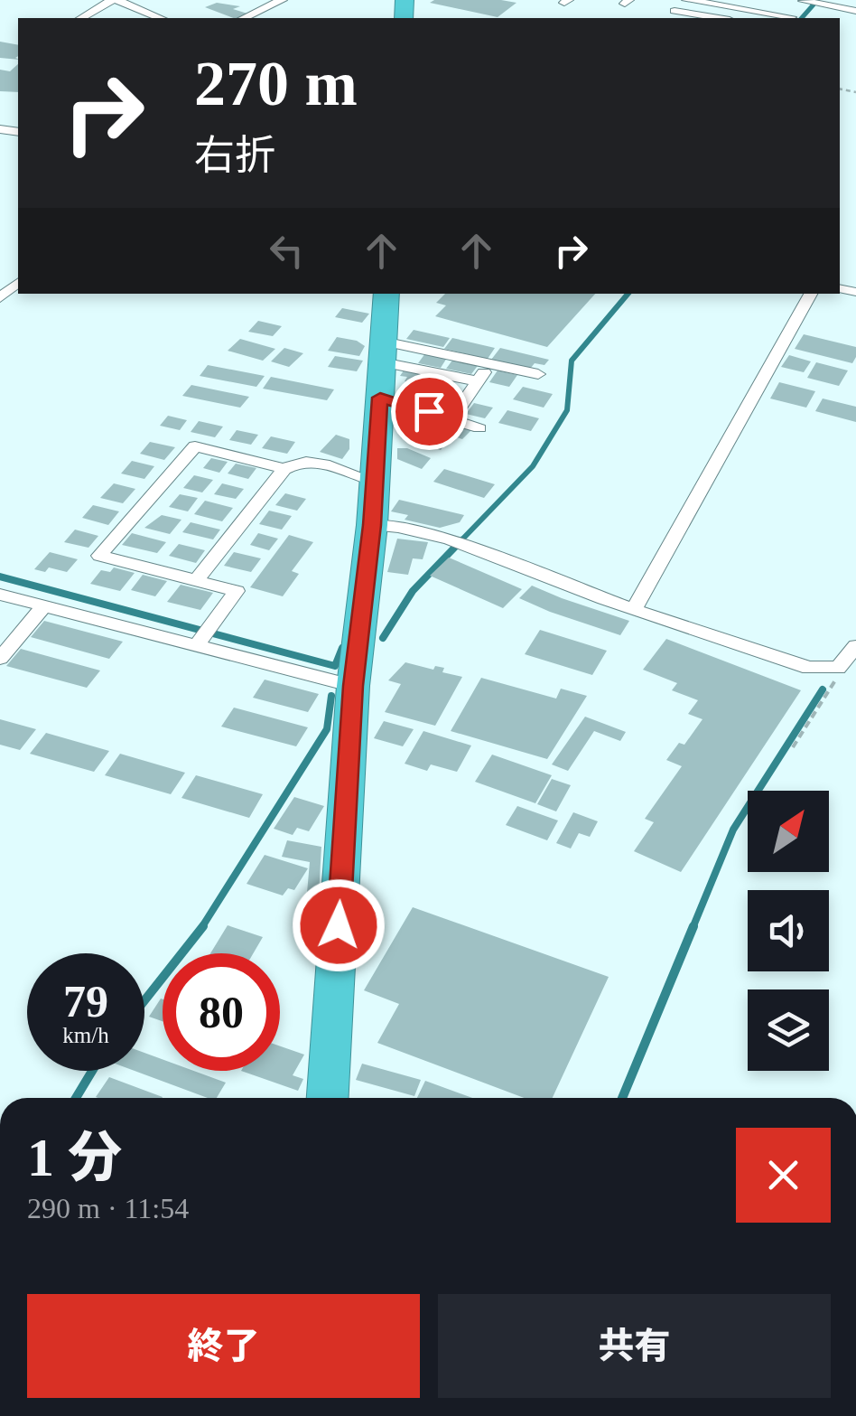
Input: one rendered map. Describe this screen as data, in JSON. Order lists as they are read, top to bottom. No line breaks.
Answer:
{"north":"top right","page":{"turn":["270 m","右折"],"speed":"79 km/h","limit":"80","heading":["1 分","290 m · 11:54"],"buttons":["終了","共有"]}}
